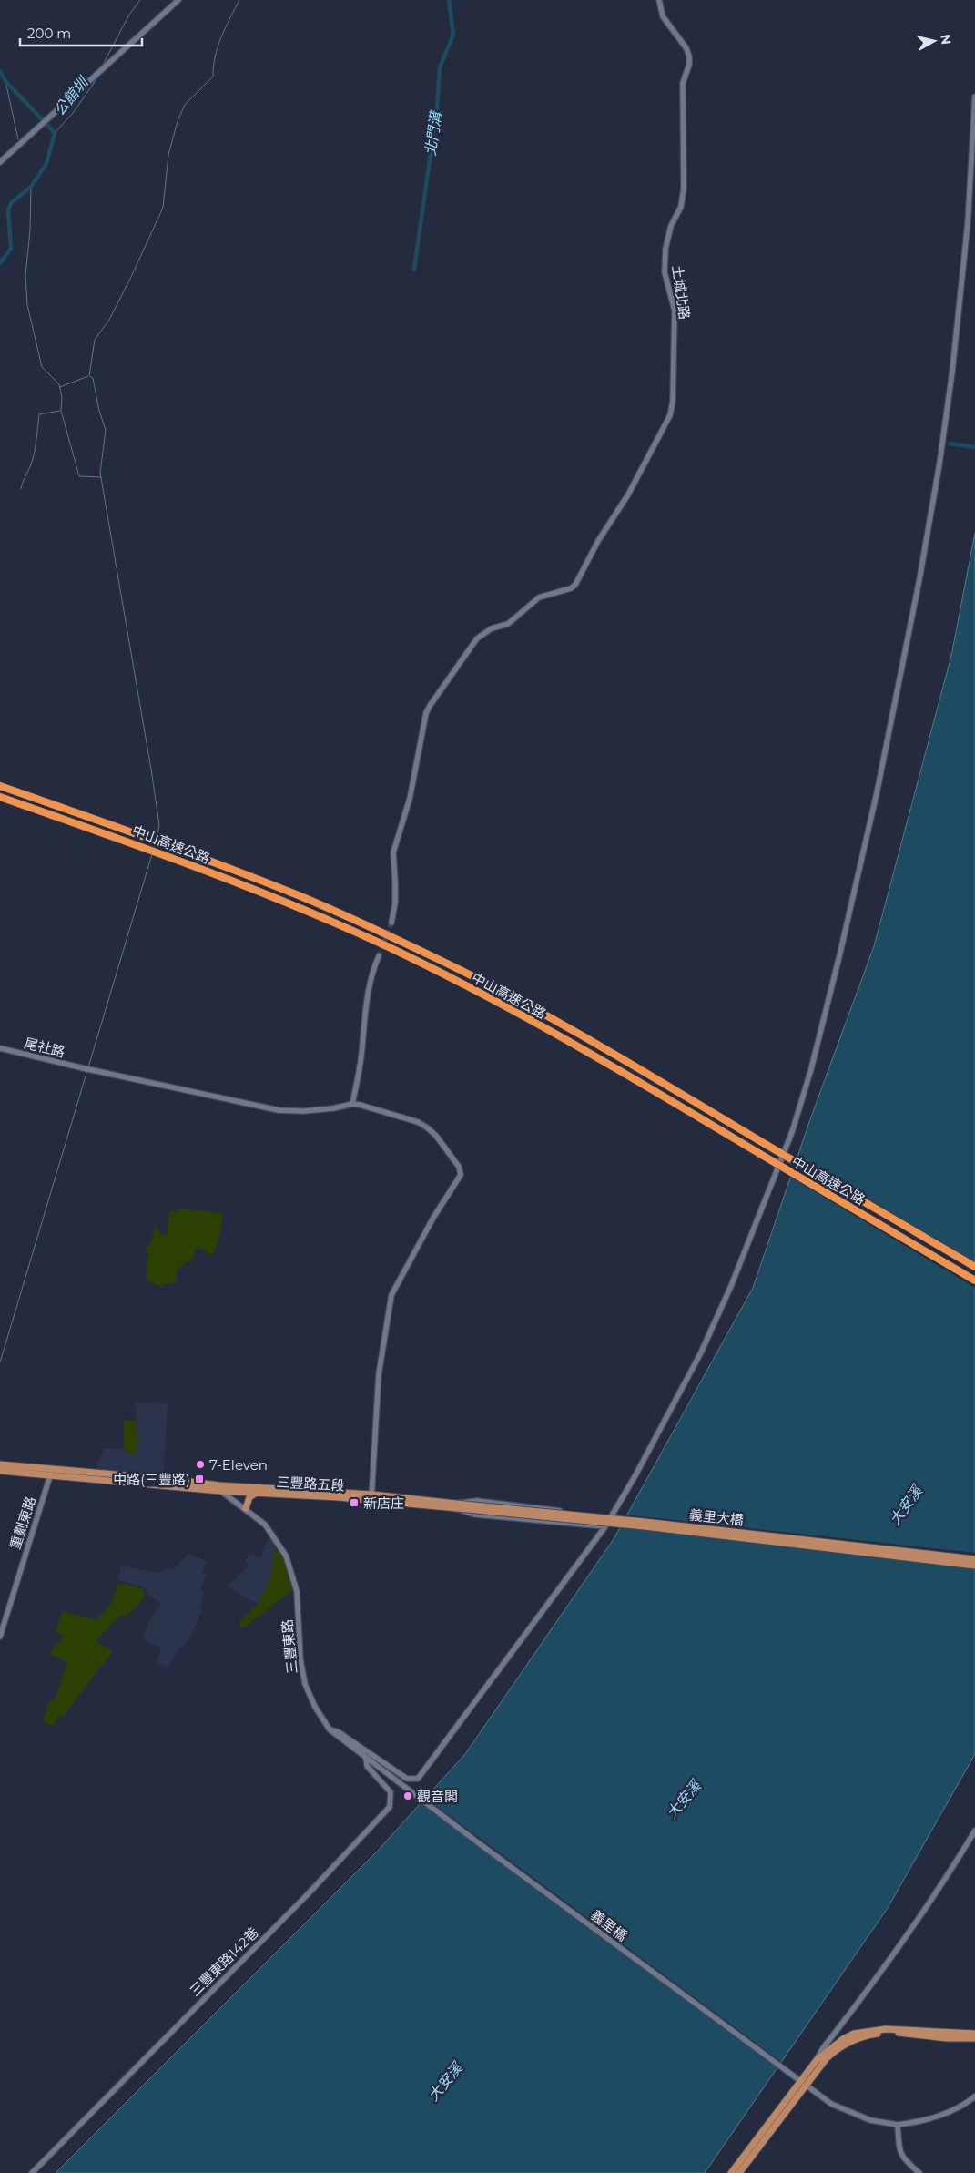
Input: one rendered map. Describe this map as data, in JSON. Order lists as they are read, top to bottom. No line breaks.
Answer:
{"streets":{"highway":["中山高速公路"],"main road":["三豐路五段","義里大橋"],"street":["土城北路","尾社路","重劃東路","三豐東路","義里橋","三豐東路142巷"]},"crossings":[["三豐路五段","義里大橋"],["三豐路五段","重劃東路"],["三豐路五段","三豐東路"],["三豐東路","義里橋"],["三豐東路","三豐東路142巷"]],"water":["公館圳","北門溝","大安溪"],"places":{"other":["7-Eleven","觀音閣"],"transit":["中路(三豐路)","新店庄"]},"scale_bar":"200 m","north":"right"}
